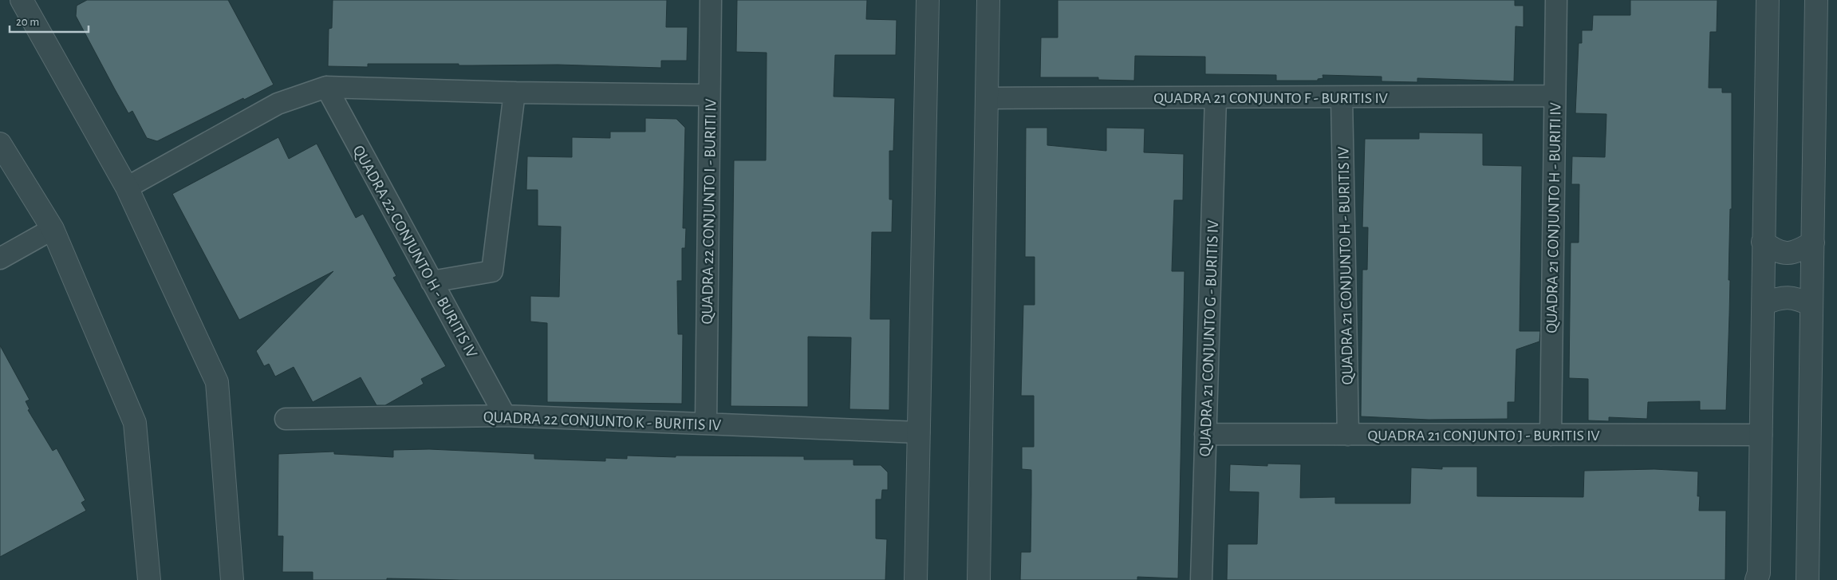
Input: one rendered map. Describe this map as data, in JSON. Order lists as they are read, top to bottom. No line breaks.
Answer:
{"streets":{"street":["QUADRA 21 CONJUNTO F - BURITIS IV","QUADRA 22 CONJUNTO I - BURITI IV","QUADRA 21 CONJUNTO H - BURITI IV","QUADRA 22 CONJUNTO H - BURITIS IV","QUADRA 21 CONJUNTO H - BURITIS IV","QUADRA 21 CONJUNTO G - BURITIS IV","QUADRA 22 CONJUNTO K - BURITIS IV","QUADRA 21 CONJUNTO J - BURITIS IV"]},"crossings":[["QUADRA 21 CONJUNTO F - BURITIS IV","QUADRA 21 CONJUNTO H - BURITI IV"],["QUADRA 21 CONJUNTO F - BURITIS IV","QUADRA 21 CONJUNTO H - BURITIS IV"],["QUADRA 21 CONJUNTO F - BURITIS IV","QUADRA 21 CONJUNTO G - BURITIS IV"],["QUADRA 22 CONJUNTO I - BURITI IV","QUADRA 22 CONJUNTO K - BURITIS IV"],["QUADRA 21 CONJUNTO H - BURITI IV","QUADRA 21 CONJUNTO J - BURITIS IV"],["QUADRA 22 CONJUNTO H - BURITIS IV","QUADRA 22 CONJUNTO K - BURITIS IV"],["QUADRA 21 CONJUNTO H - BURITIS IV","QUADRA 21 CONJUNTO J - BURITIS IV"],["QUADRA 21 CONJUNTO G - BURITIS IV","QUADRA 21 CONJUNTO J - BURITIS IV"]],"scale_bar":"20 m"}
